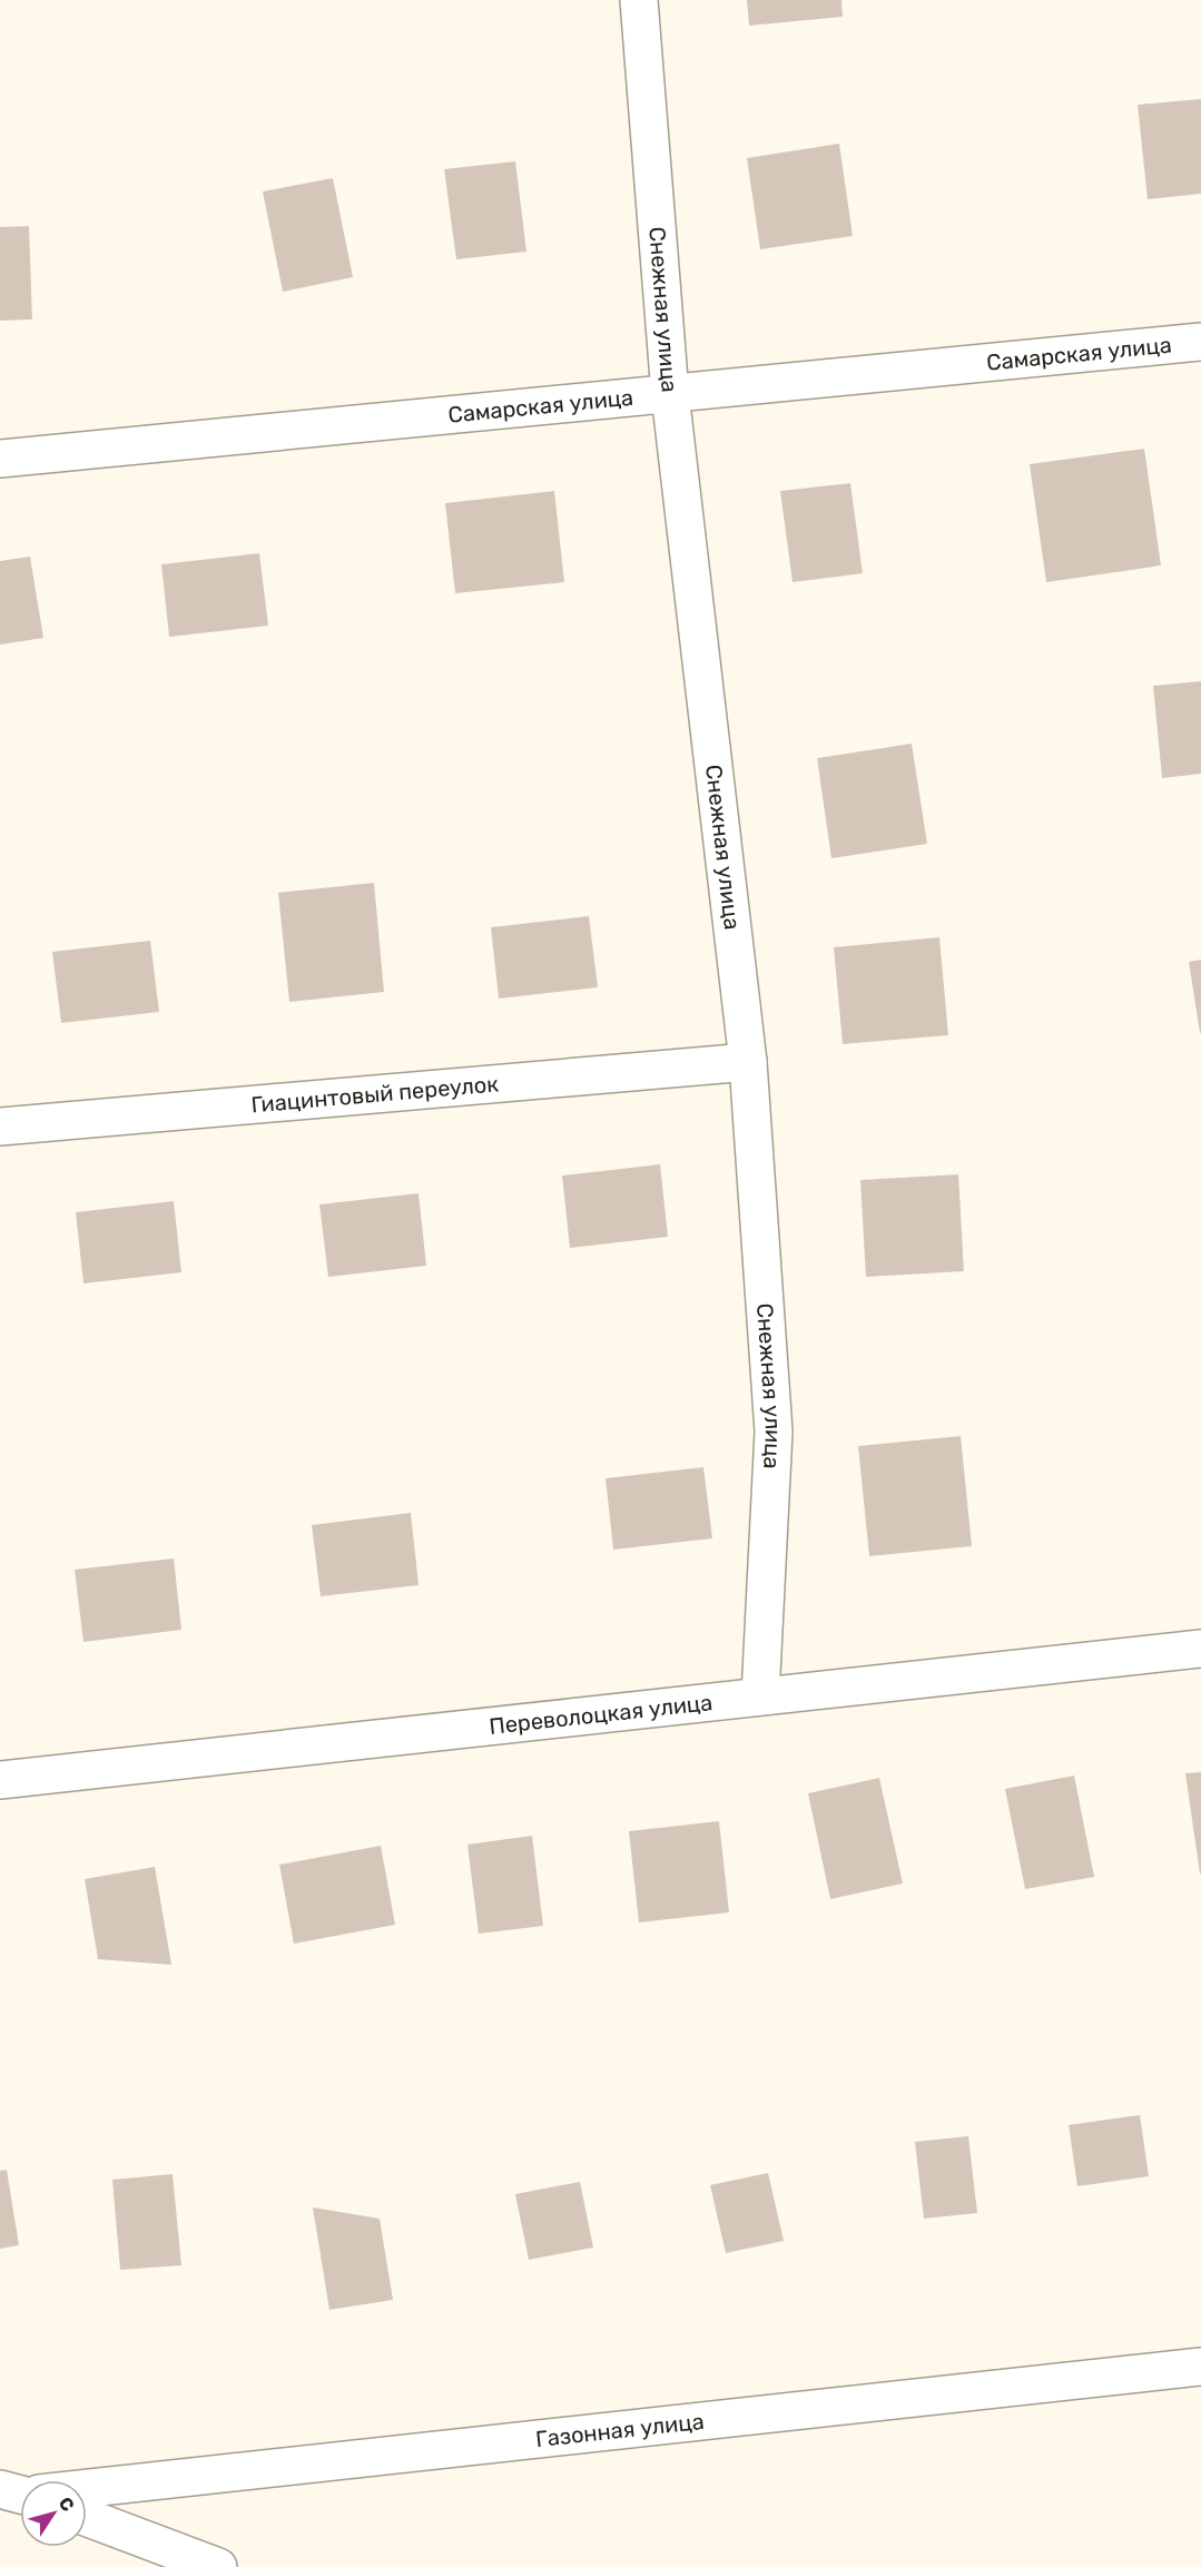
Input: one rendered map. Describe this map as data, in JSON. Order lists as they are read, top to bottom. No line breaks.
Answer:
{"streets":{"street":["Снежная улица","Самарская улица","Гиацинтовый переулок","Переволоцкая улица","Газонная улица"]},"crossings":[["Снежная улица","Самарская улица"],["Снежная улица","Гиацинтовый переулок"],["Снежная улица","Переволоцкая улица"]],"north":"top right"}
